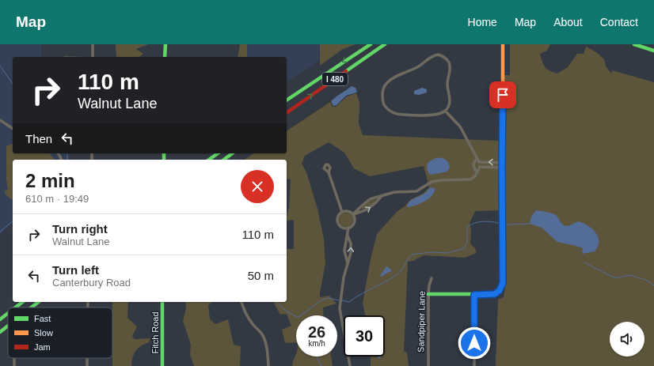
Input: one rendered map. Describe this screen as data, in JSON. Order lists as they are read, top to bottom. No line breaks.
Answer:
{"streets":{"main road":["I 480","Fitch Road"],"street":["Sandpiper Lane"]},"legend":["Fast","Slow","Jam"],"page":{"header":"Map","nav":["Home","Map","About","Contact"],"turn":["110 m","Walnut Lane"],"then":"Then","heading":["2 min","610 m · 19:49"],"list":[{"name":"Turn right","note":"Walnut Lane","value":"110 m"},{"name":"Turn left","note":"Canterbury Road","value":"50 m"}],"speed":"26 km/h","limit":"30"}}
